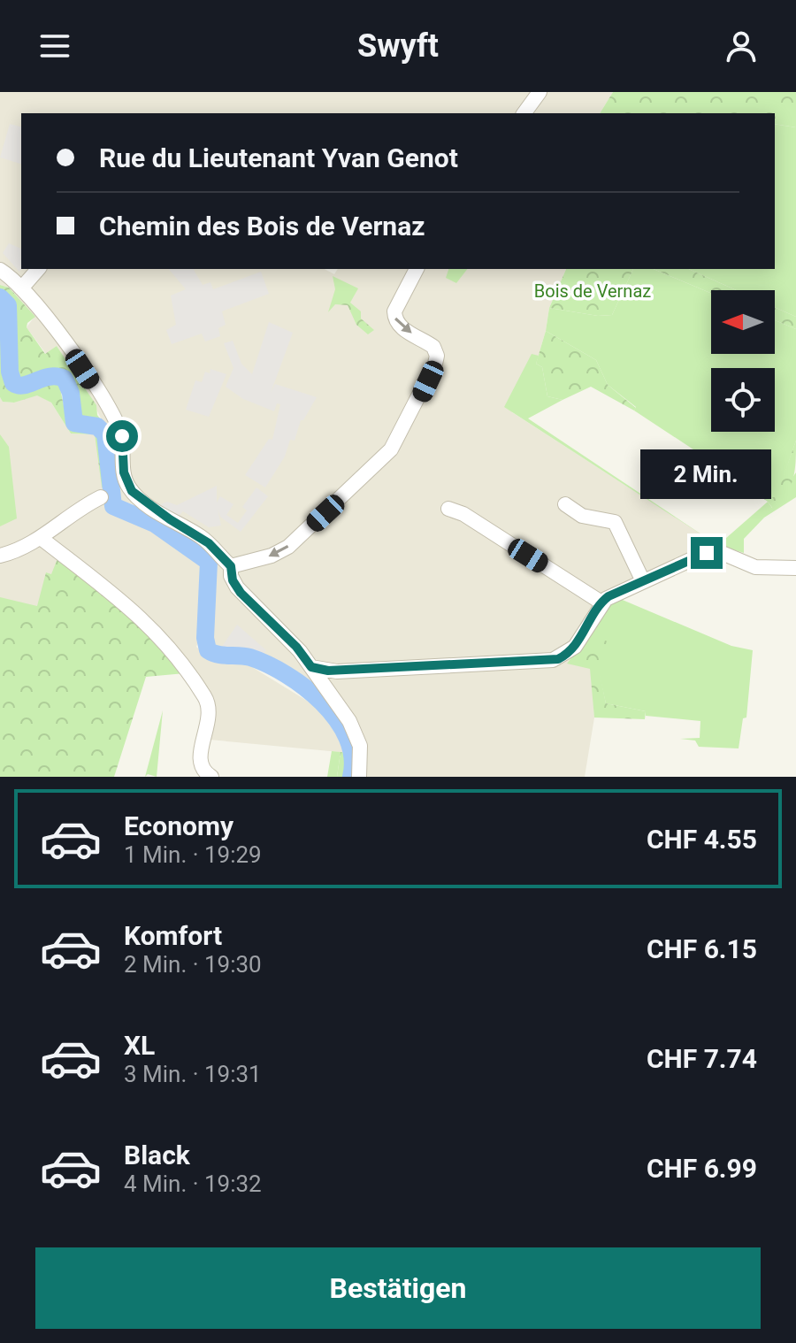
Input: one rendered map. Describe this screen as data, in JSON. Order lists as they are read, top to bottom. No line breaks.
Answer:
{"parks":["Bois de Vernaz"],"north":"left","page":{"header":"Swyft","banner":["Rue du Lieutenant Yvan Genot","Chemin des Bois de Vernaz"],"bubble":"2 Min.","list":[{"name":"Economy","note":"1 Min. · 19:29","value":"CHF 4.55"},{"name":"Komfort","note":"2 Min. · 19:30","value":"CHF 6.15"},{"name":"XL","note":"3 Min. · 19:31","value":"CHF 7.74"},{"name":"Black","note":"4 Min. · 19:32","value":"CHF 6.99"}],"buttons":"Bestätigen"}}
